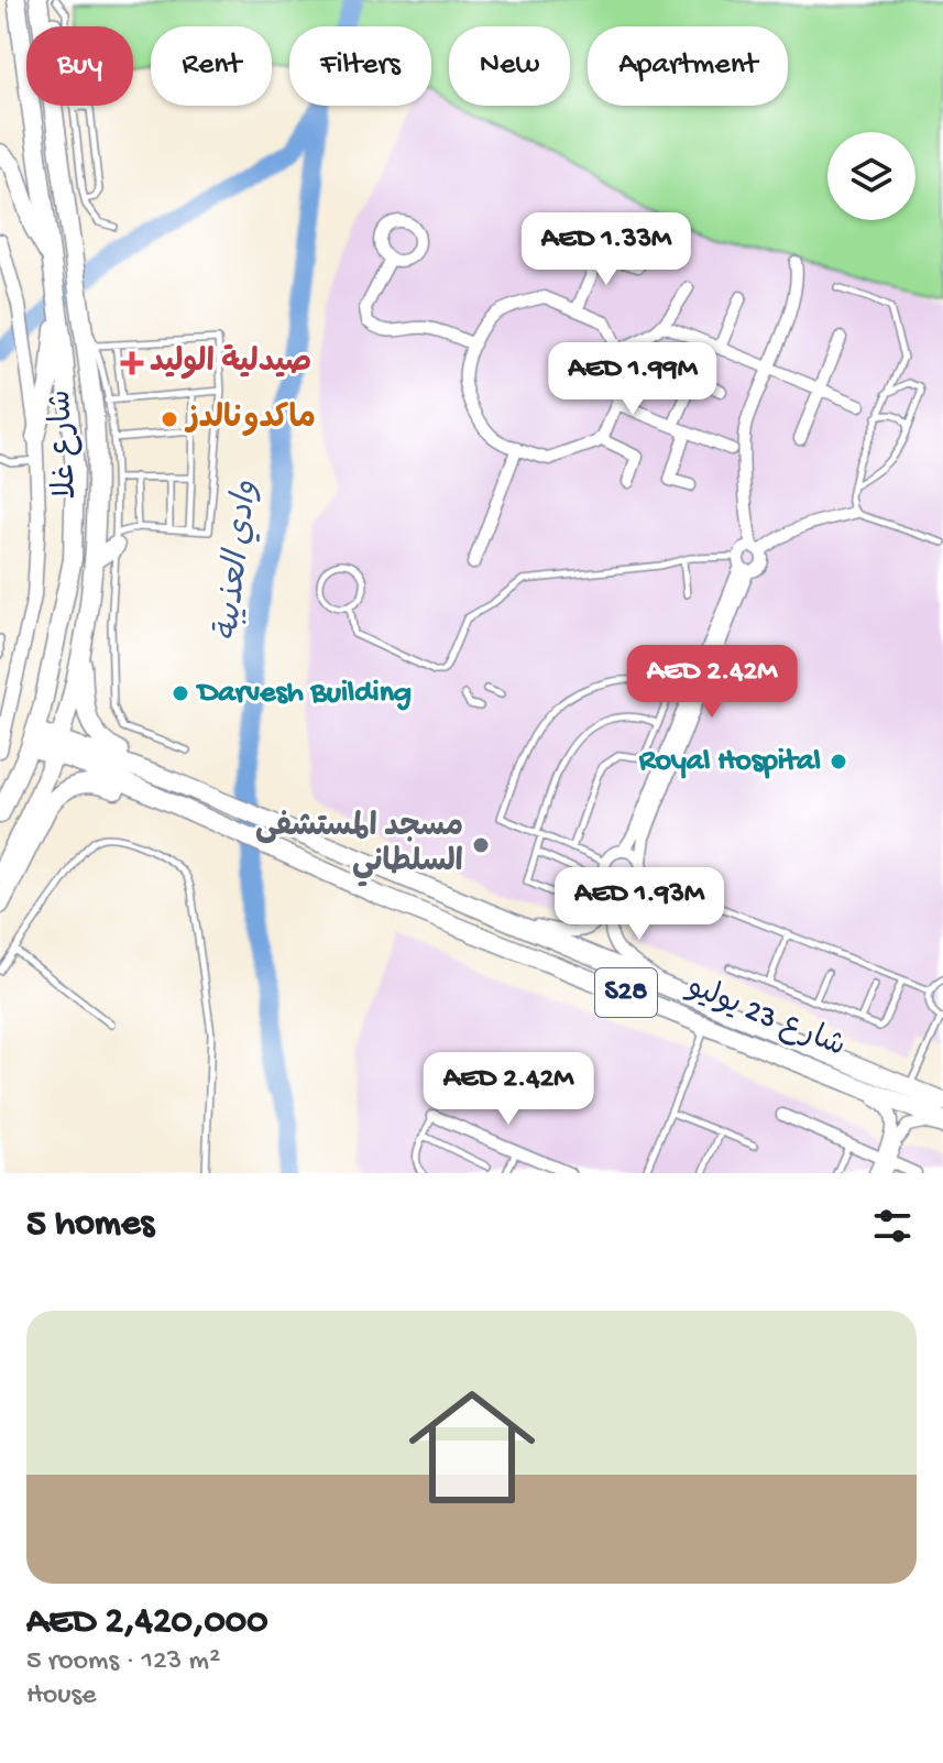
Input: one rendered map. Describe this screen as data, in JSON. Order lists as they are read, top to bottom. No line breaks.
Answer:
{"streets":{"main road":["شارع غلا","S28","شارع 23 يوليو"]},"crossings":[["شارع غلا","شارع 23 يوليو"]],"water":["وادي العذيبة"],"places":{"health":["صيدلية الوليد"],"other":["ماكدونالدز","Darvesh Building","Royal Hospital","مسجد المستشفى السلطاني"]},"page":{"chip":["Buy","Rent","Filters","New","Apartment"],"price":["AED 1.33M","AED 1.99M","AED 2.42M","AED 1.93M","AED 2.42M"],"heading":"5 homes","list":[{"name":"AED 2,420,000","note":"5 rooms · 123 m² · House"}]}}
